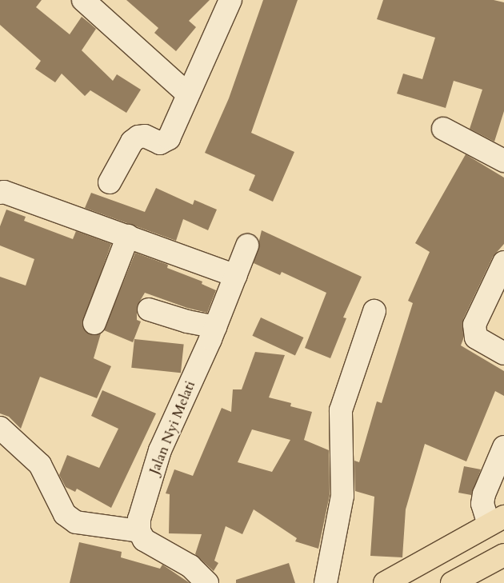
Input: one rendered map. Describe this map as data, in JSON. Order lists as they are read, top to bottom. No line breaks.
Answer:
{"streets":{"street":["Jalan Nyi Melati"]}}
